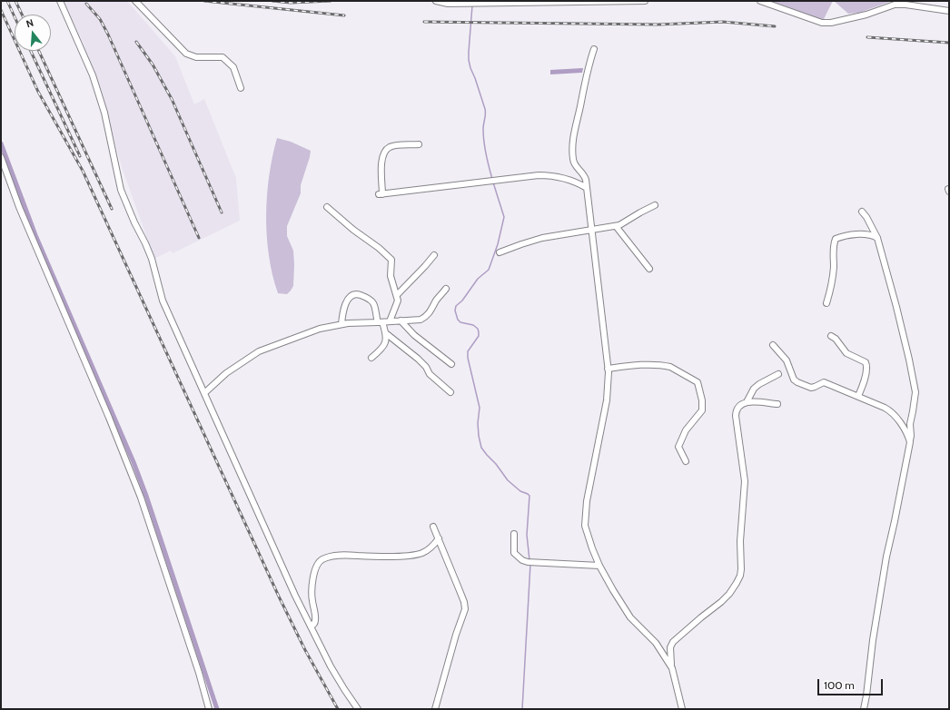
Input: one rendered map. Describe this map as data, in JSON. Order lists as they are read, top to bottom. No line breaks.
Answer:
{"scale_bar":"100 m","north":"top"}
